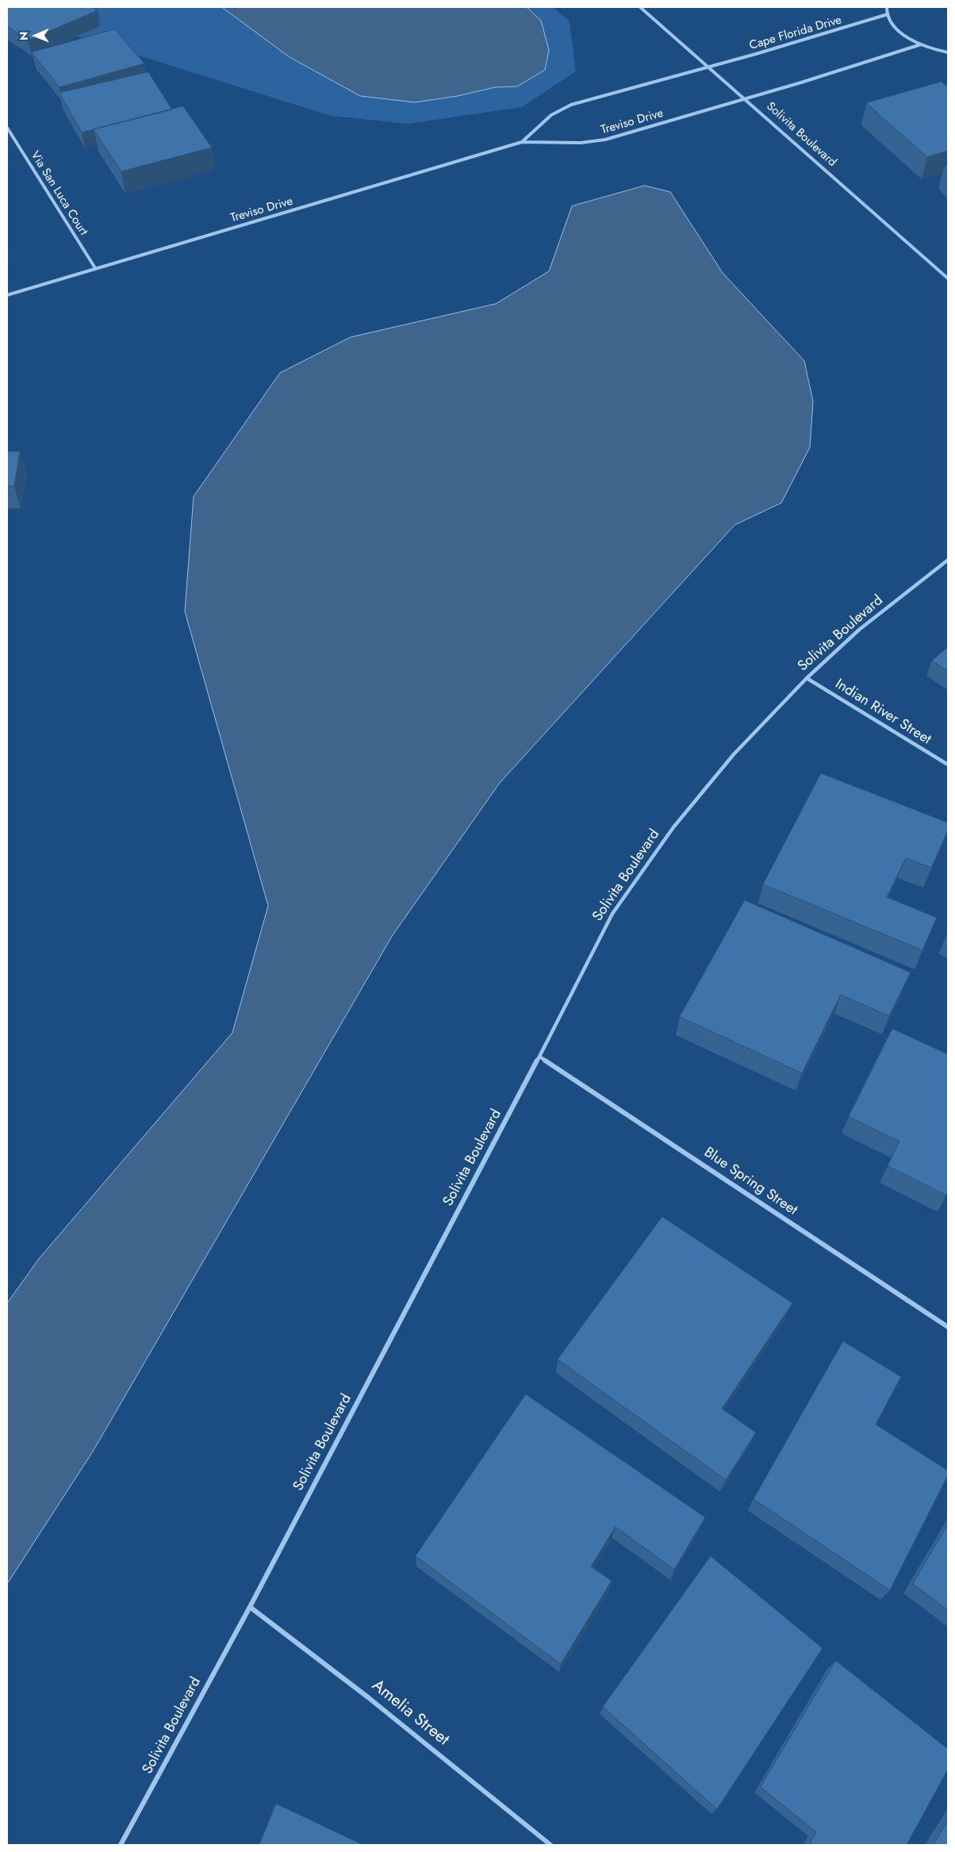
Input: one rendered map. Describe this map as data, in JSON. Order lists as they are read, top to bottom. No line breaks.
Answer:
{"streets":{"street":["Cape Florida Drive","Treviso Drive","Solivita Boulevard","Via San Luca Court","Indian River Street","Blue Spring Street","Amelia Street"]},"crossings":[["Cape Florida Drive","Treviso Drive"],["Cape Florida Drive","Solivita Boulevard"],["Treviso Drive","Solivita Boulevard"],["Treviso Drive","Via San Luca Court"],["Solivita Boulevard","Indian River Street"],["Solivita Boulevard","Blue Spring Street"],["Solivita Boulevard","Amelia Street"]],"north":"left"}
